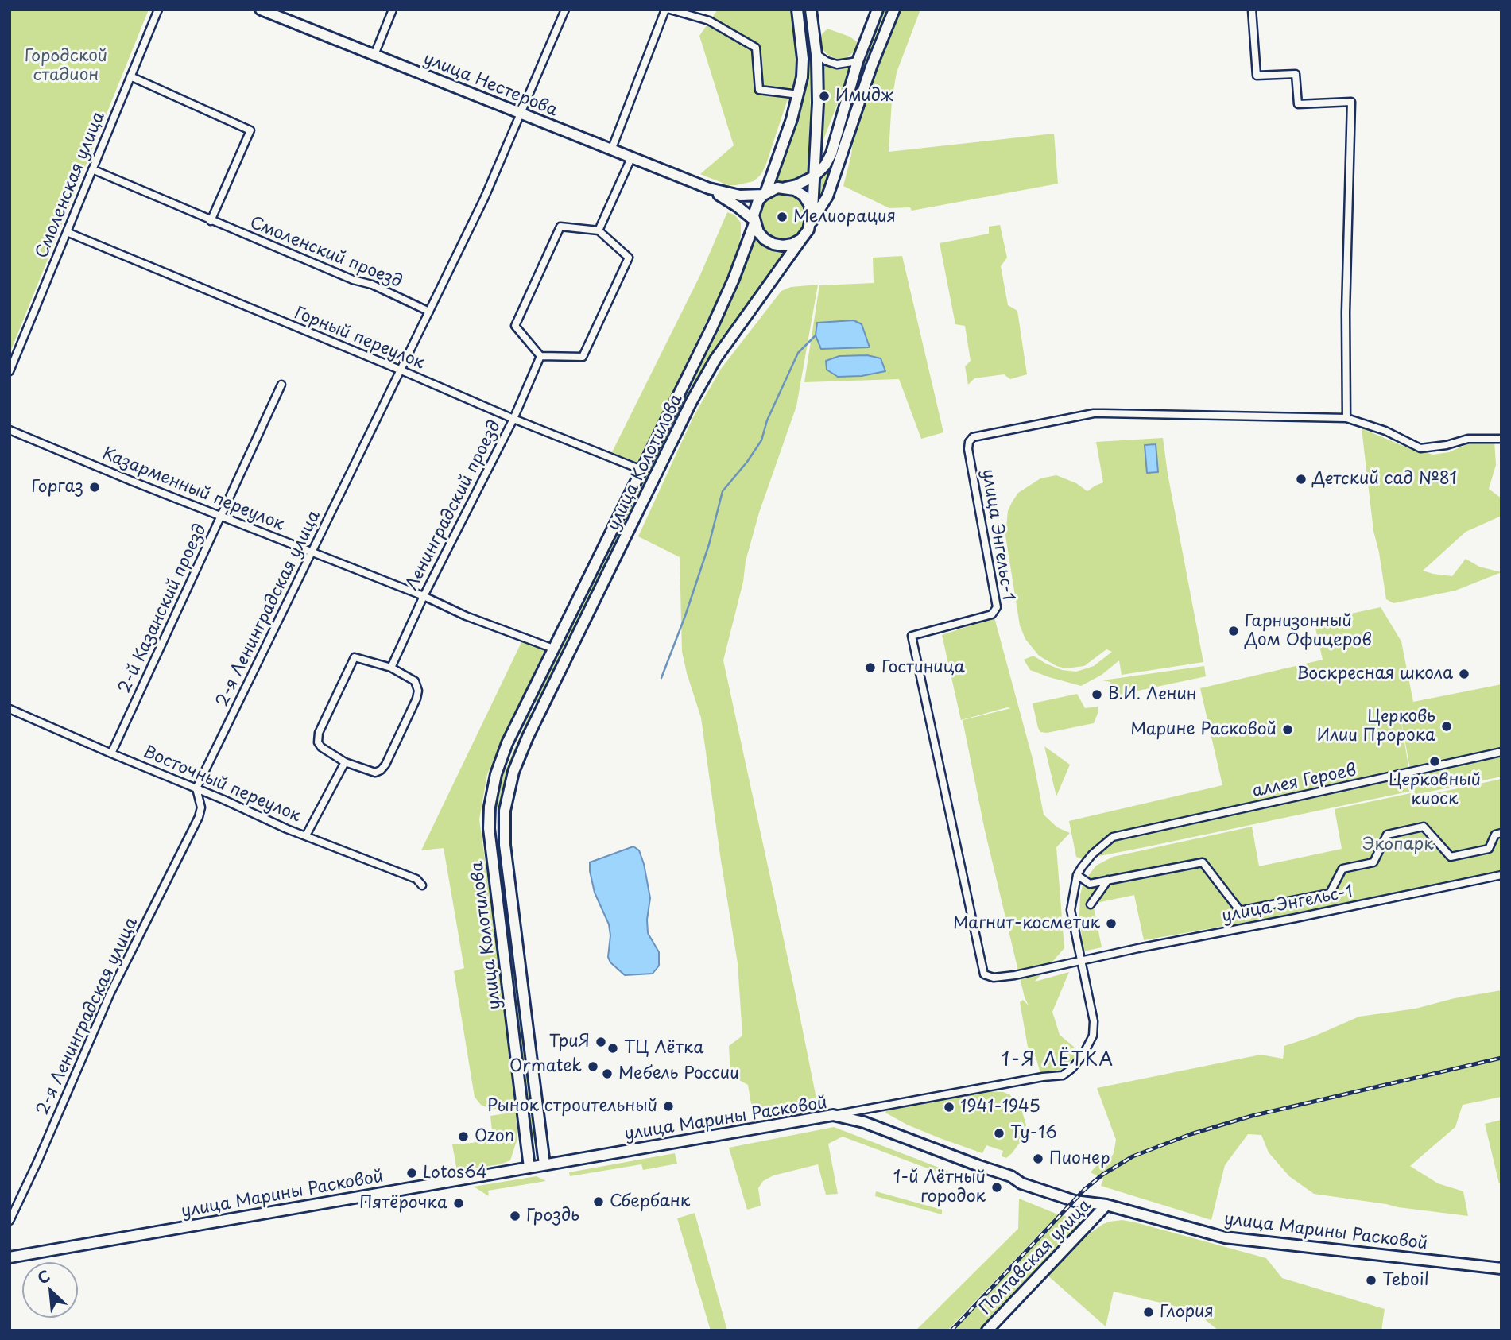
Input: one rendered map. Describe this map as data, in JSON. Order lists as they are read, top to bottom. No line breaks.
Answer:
{"streets":{"main road":["улица Нестерова","улица Колотилова","улица Марины Расковой","Полтавская улица"],"street":["Смоленская улица","Смоленский проезд","Горный переулок","Казарменный переулок","Ленинградский проезд","улица Энгельс-1","2-й Казанский проезд","2-я Ленинградская улица","аллея Героев","Восточный переулок"]},"crossings":[["улица Нестерова","улица Колотилова"],["улица Нестерова","2-я Ленинградская улица"],["Смоленская улица","Смоленский проезд"],["Смоленская улица","Горный переулок"],["Смоленский проезд","2-я Ленинградская улица"],["Горный переулок","улица Колотилова"],["Горный переулок","Ленинградский проезд"],["Горный переулок","2-я Ленинградская улица"],["улица Колотилова","Казарменный переулок"],["улица Колотилова","улица Марины Расковой"],["Казарменный переулок","Ленинградский проезд"],["Казарменный переулок","2-й Казанский проезд"],["Казарменный переулок","2-я Ленинградская улица"],["2-й Казанский проезд","Восточный переулок"],["2-я Ленинградская улица","Восточный переулок"],["улица Марины Расковой","Полтавская улица"]],"districts":["1-Я ЛЁТКА"],"parks":["Городской стадион","Экопарк"],"places":["Имидж","Мелиорация","Детский сад №81","Горгаз","Гарнизонный Дом Офицеров","Гостиница","Воскресная школа","В.И. Ленин","Церковь Илии Пророка","Марине Расковой","Церковный киоск","Магнит-косметик","ТриЯ","ТЦ Лётка","Ormatek","Мебель России","Рынок строительный","1941-1945","Ту-16","Ozon","Пионер","Lotos64","1-й Лётный городок","Сбербанк","Пятёрочка","Гроздь","Teboil","Глория"],"north":"top left"}
